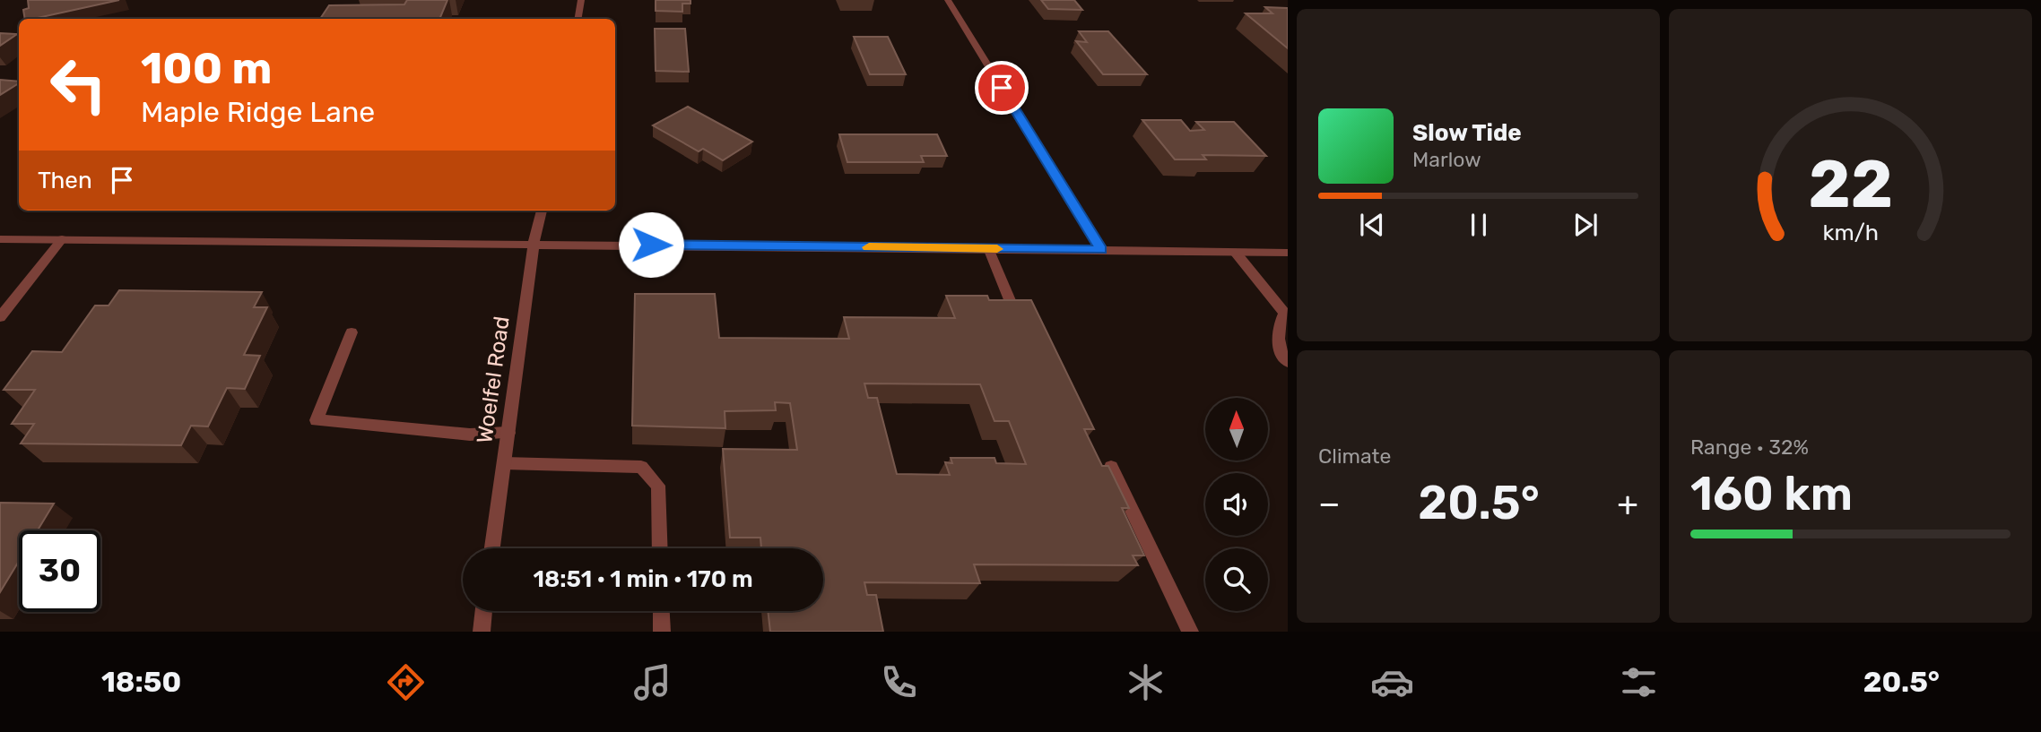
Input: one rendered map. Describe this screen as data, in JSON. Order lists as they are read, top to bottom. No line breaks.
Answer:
{"streets":{"street":["Woelfel Road"]},"north":"top","page":{"turn":["100 m","Maple Ridge Lane"],"song":["Slow Tide","Marlow"],"then":"Then","tile":["Climate",["Range · 32%","160 km"]],"heat":["−","20.5°","+"],"limit":"30","trip":"18:51 · 1 min · 170 m","tabs":["18:50","20.5°"],"gauge":["22","km/h"]}}
